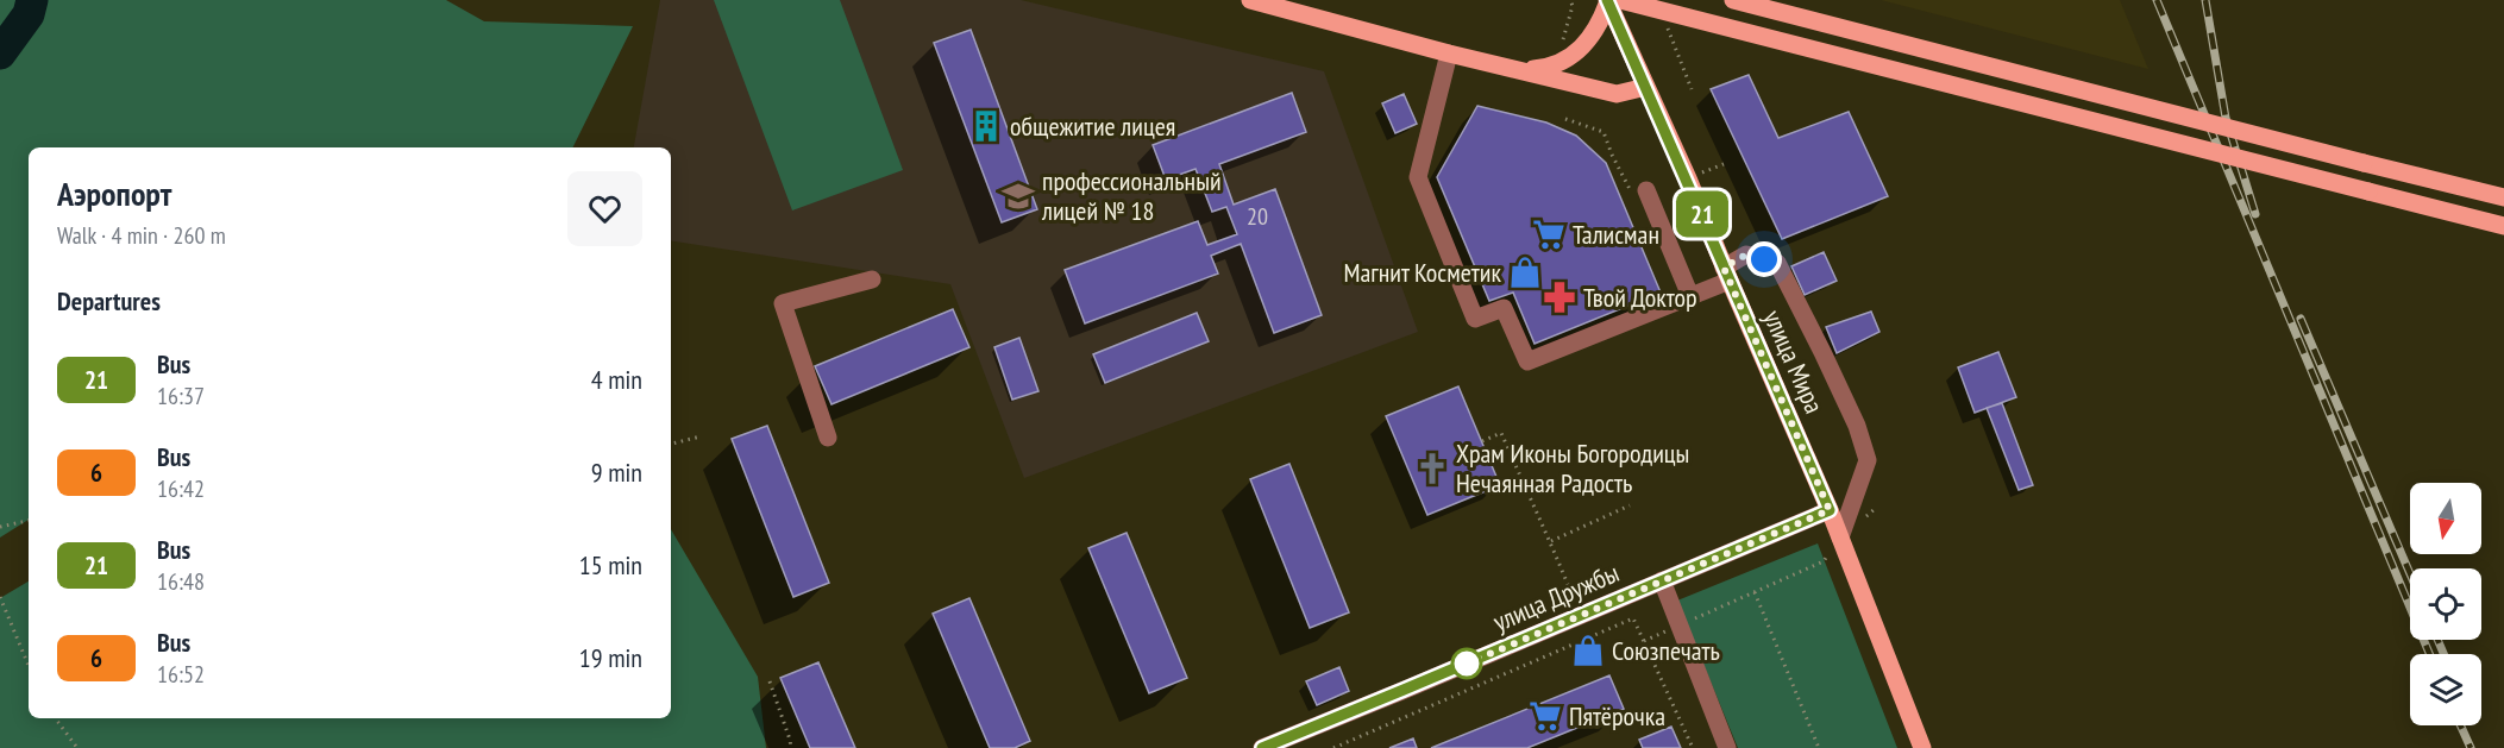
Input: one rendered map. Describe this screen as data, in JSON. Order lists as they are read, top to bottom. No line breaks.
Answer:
{"streets":{"main road":["улица Мира"],"street":["улица Дружбы"]},"crossings":[["улица Мира","улица Дружбы"]],"places":{"building":["общежитие лицея"],"school or university":["профессиональный лицей № 18"],"supermarket":["Талисман","Пятёрочка"],"shop":["Магнит Косметик","Союзпечать"],"pharmacy":["Твой Доктор"],"church":["Храм Иконы Богородицы Нечаянная Радость"]},"lines":["bus line 21"],"house_numbers":["20"],"north":"bottom","page":{"on_map":"21","heading":[["Аэропорт","Walk · 4 min · 260 m"],"Departures"],"list":[{"mark":"21","name":"Bus","note":"16:37","value":"4 min"},{"mark":"6","name":"Bus","note":"16:42","value":"9 min"},{"mark":"21","name":"Bus","note":"16:48","value":"15 min"},{"mark":"6","name":"Bus","note":"16:52","value":"19 min"}]}}
